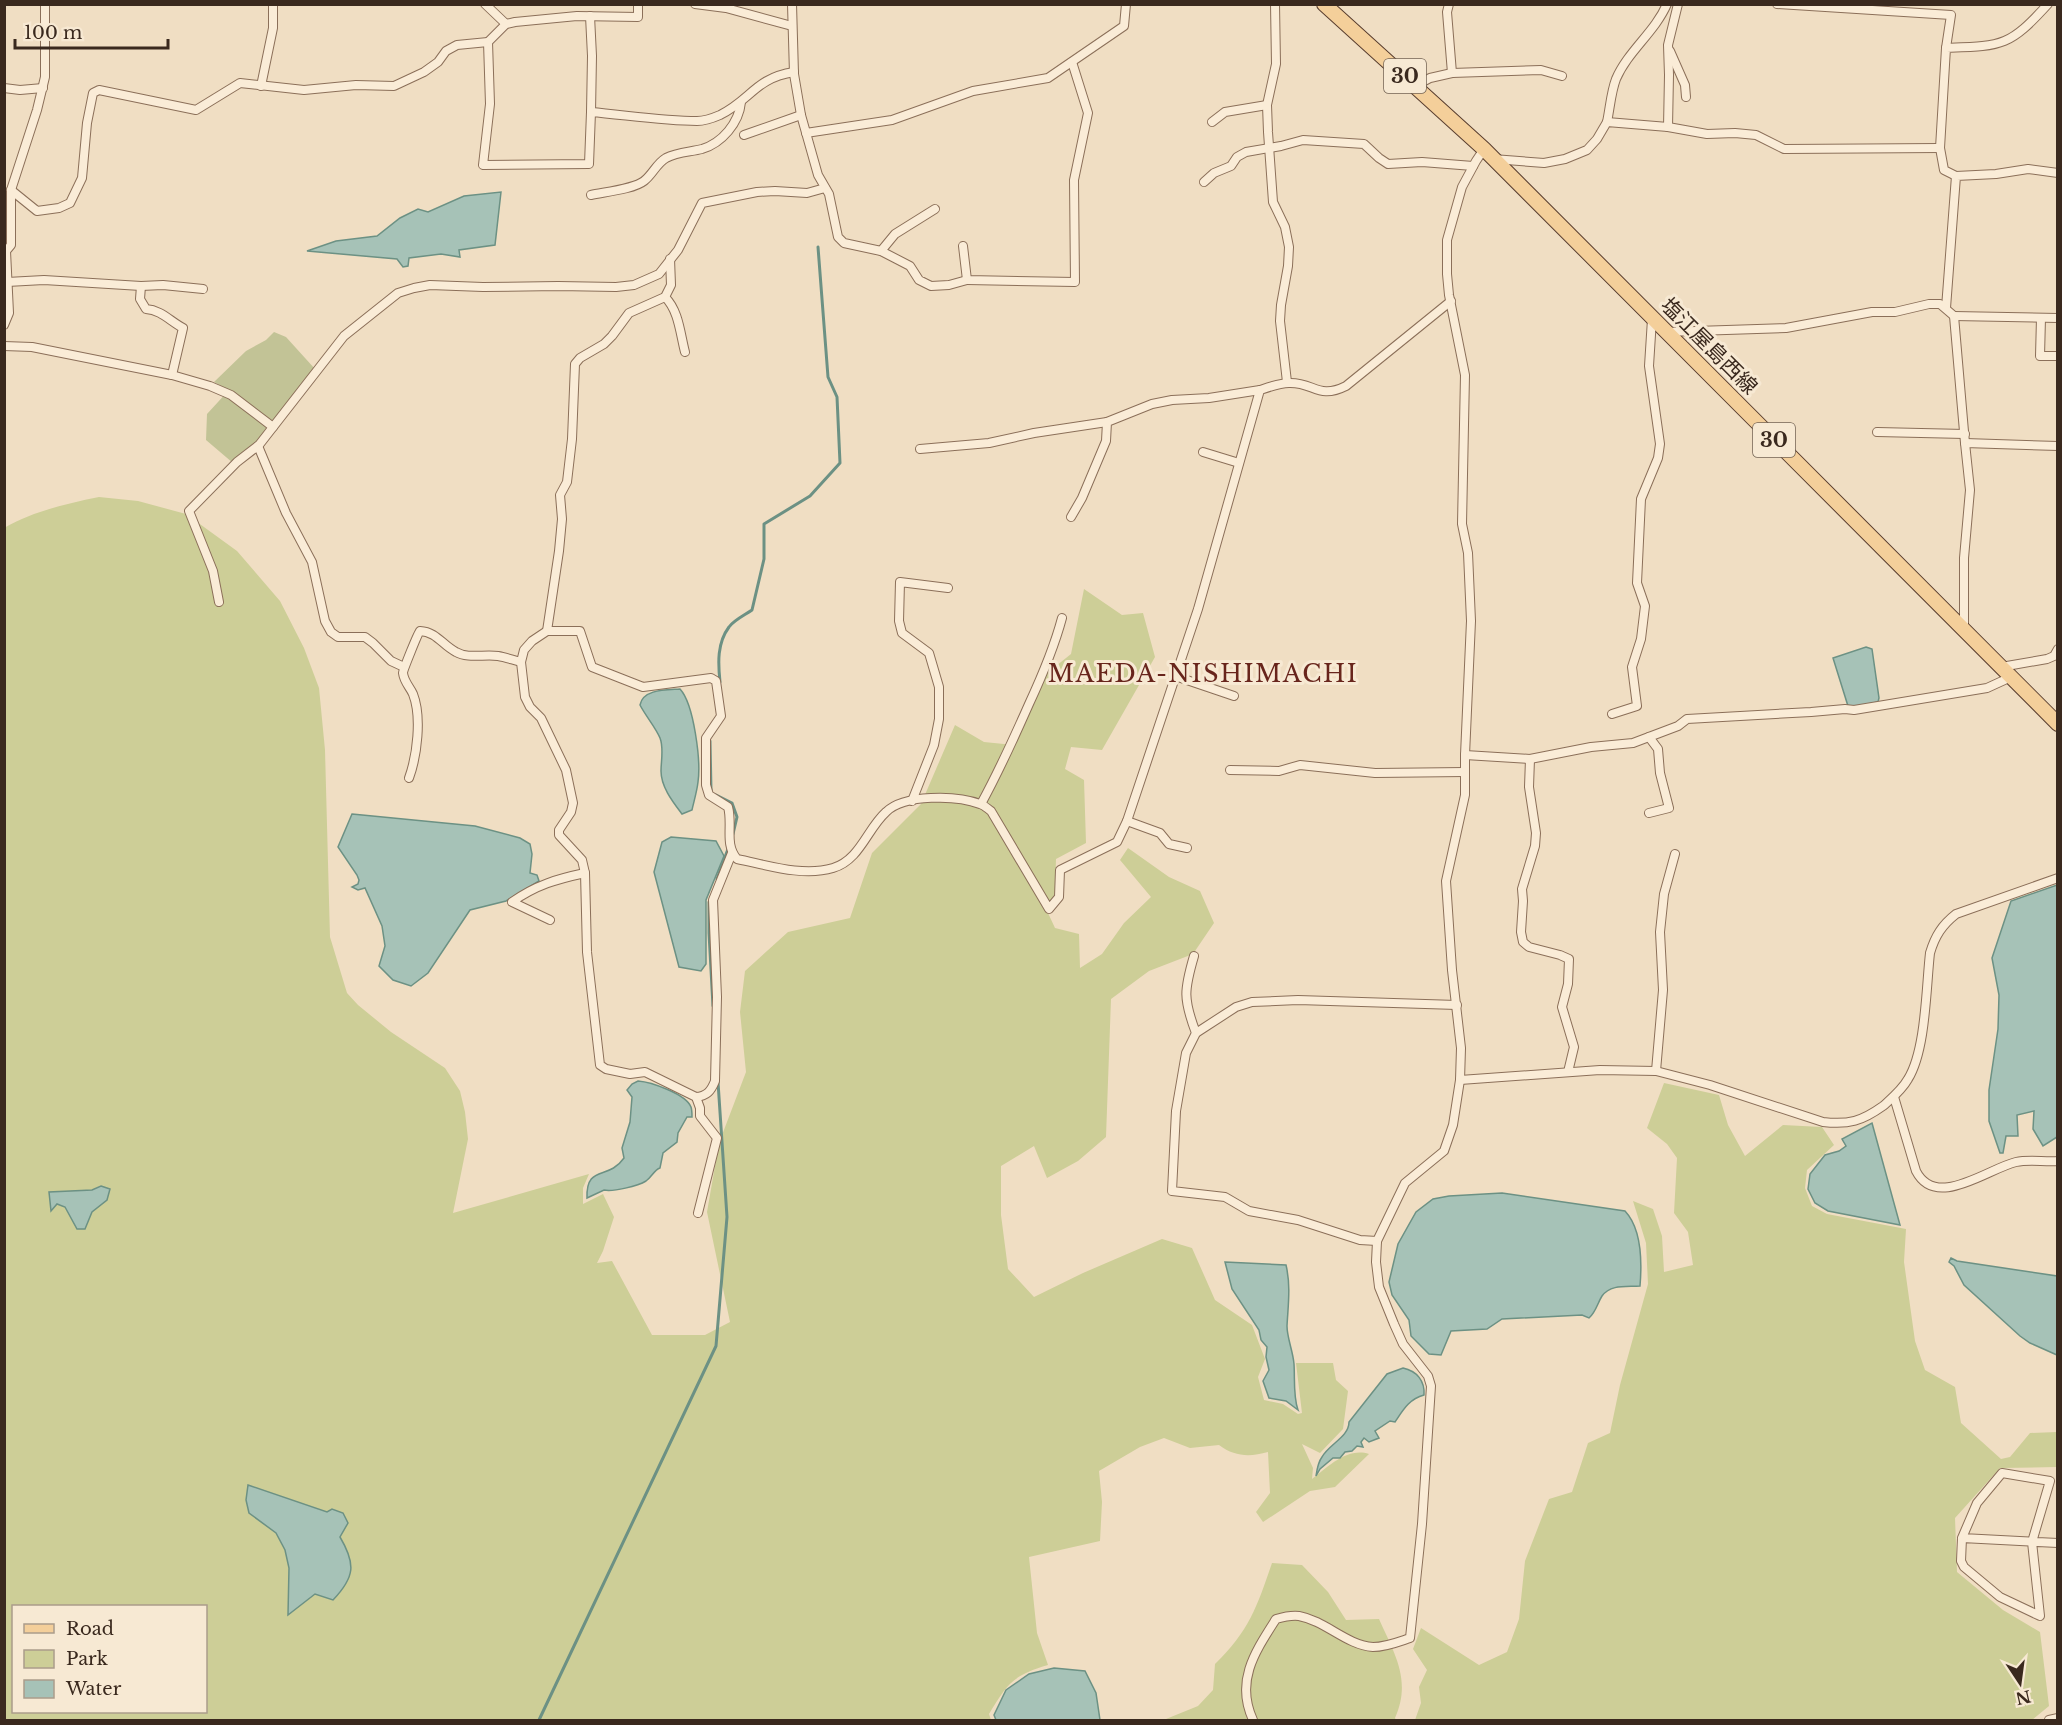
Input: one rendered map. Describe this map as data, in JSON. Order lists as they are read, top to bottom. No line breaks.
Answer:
{"streets":{"main road":["30","塩江屋島西線"]},"districts":["MAEDA-NISHIMACHI"],"legend":["Road","Park","Water"],"scale_bar":"100 m","north":"bottom"}
